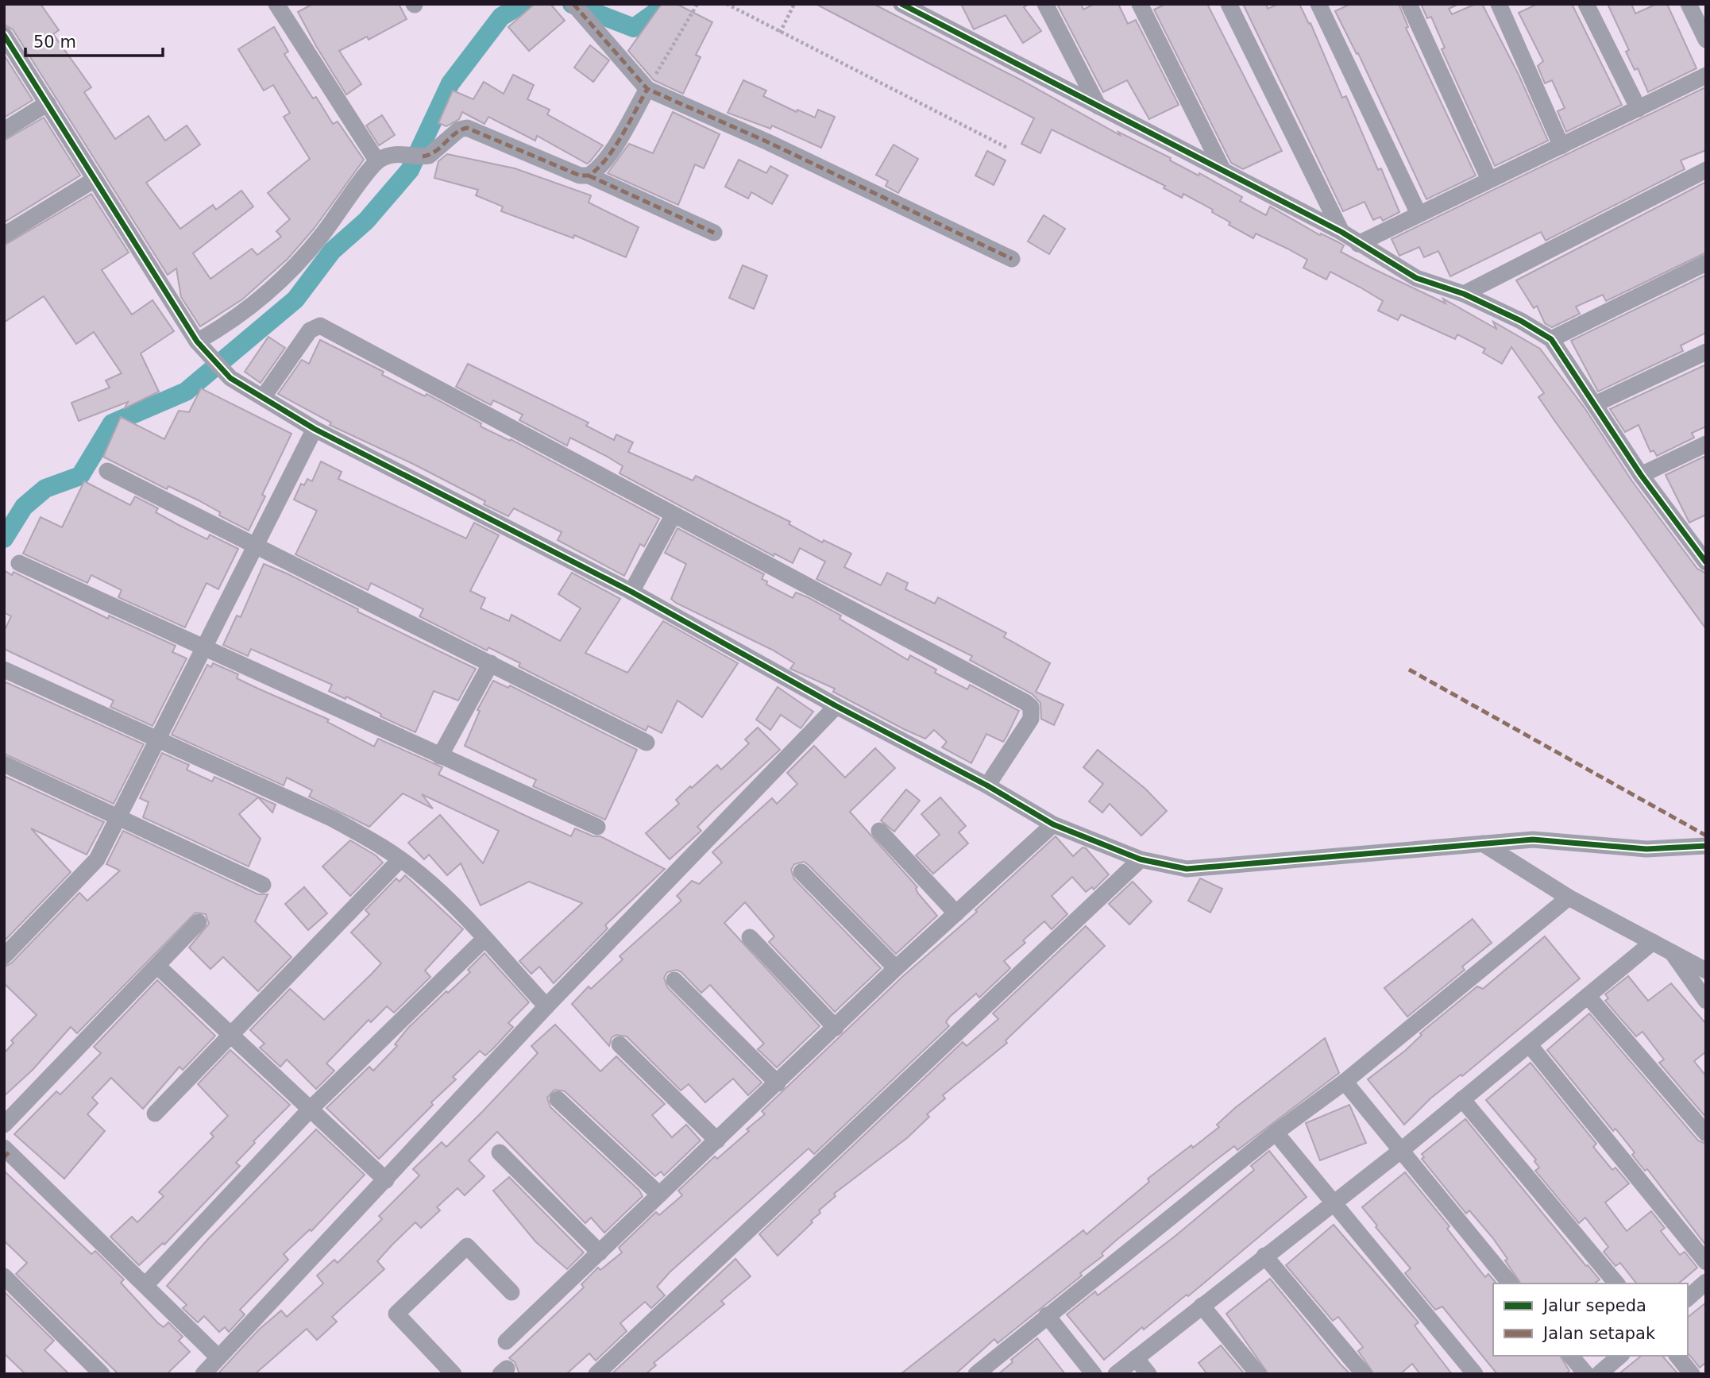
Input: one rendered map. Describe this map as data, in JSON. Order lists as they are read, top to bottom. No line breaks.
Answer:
{"legend":["Jalur sepeda","Jalan setapak"],"scale_bar":"50 m"}
